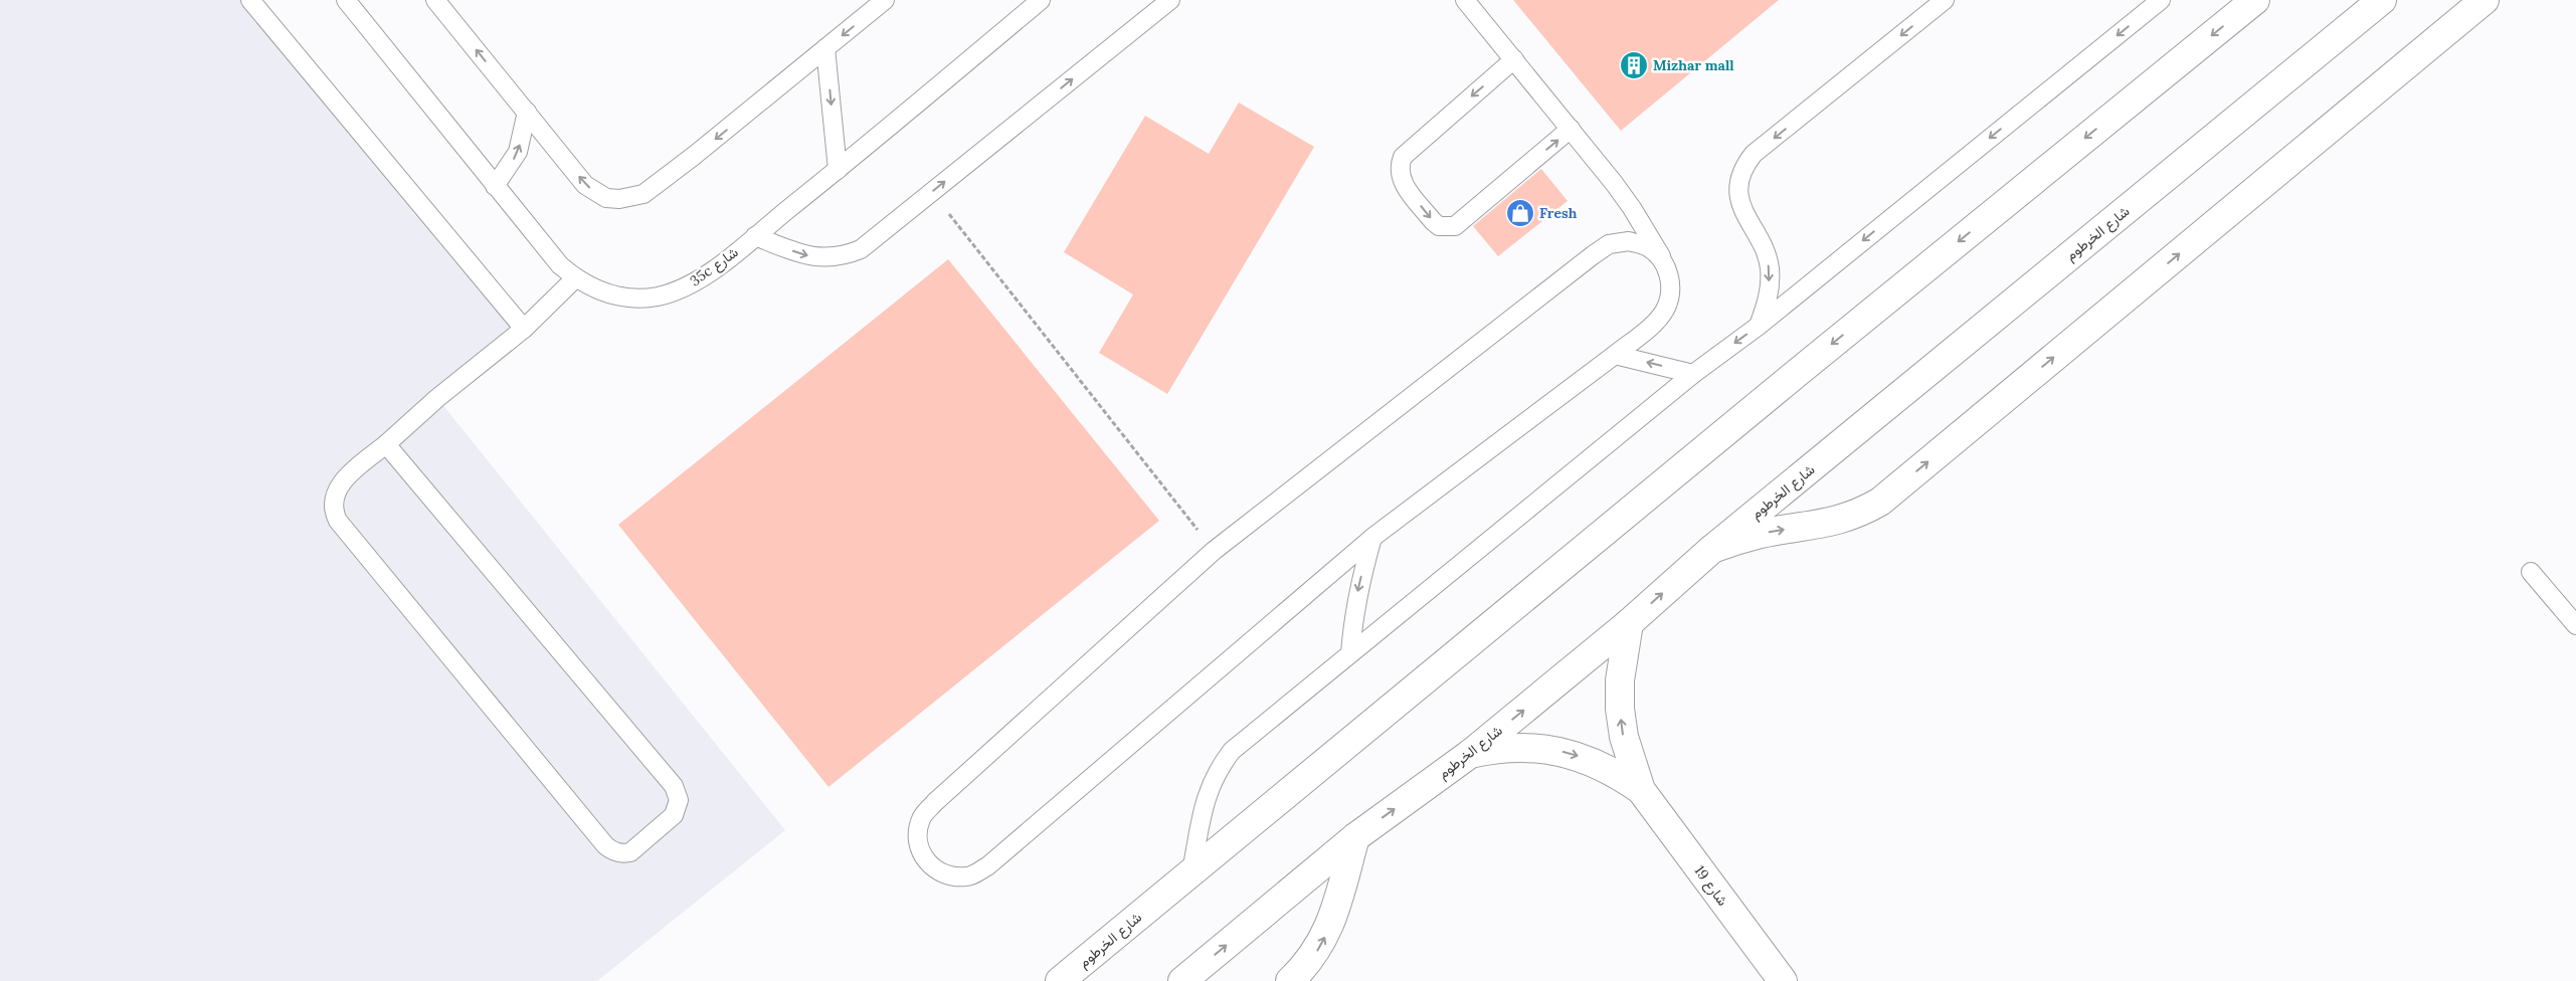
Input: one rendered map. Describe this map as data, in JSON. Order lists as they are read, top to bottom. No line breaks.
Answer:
{"streets":{"main road":["شارع الخرطوم","شارع 19"],"lane":["35c شارع"]},"crossings":[["شارع الخرطوم","شارع 19"]],"places":{"building":["Mizhar mall"],"shop":["Fresh"]}}
